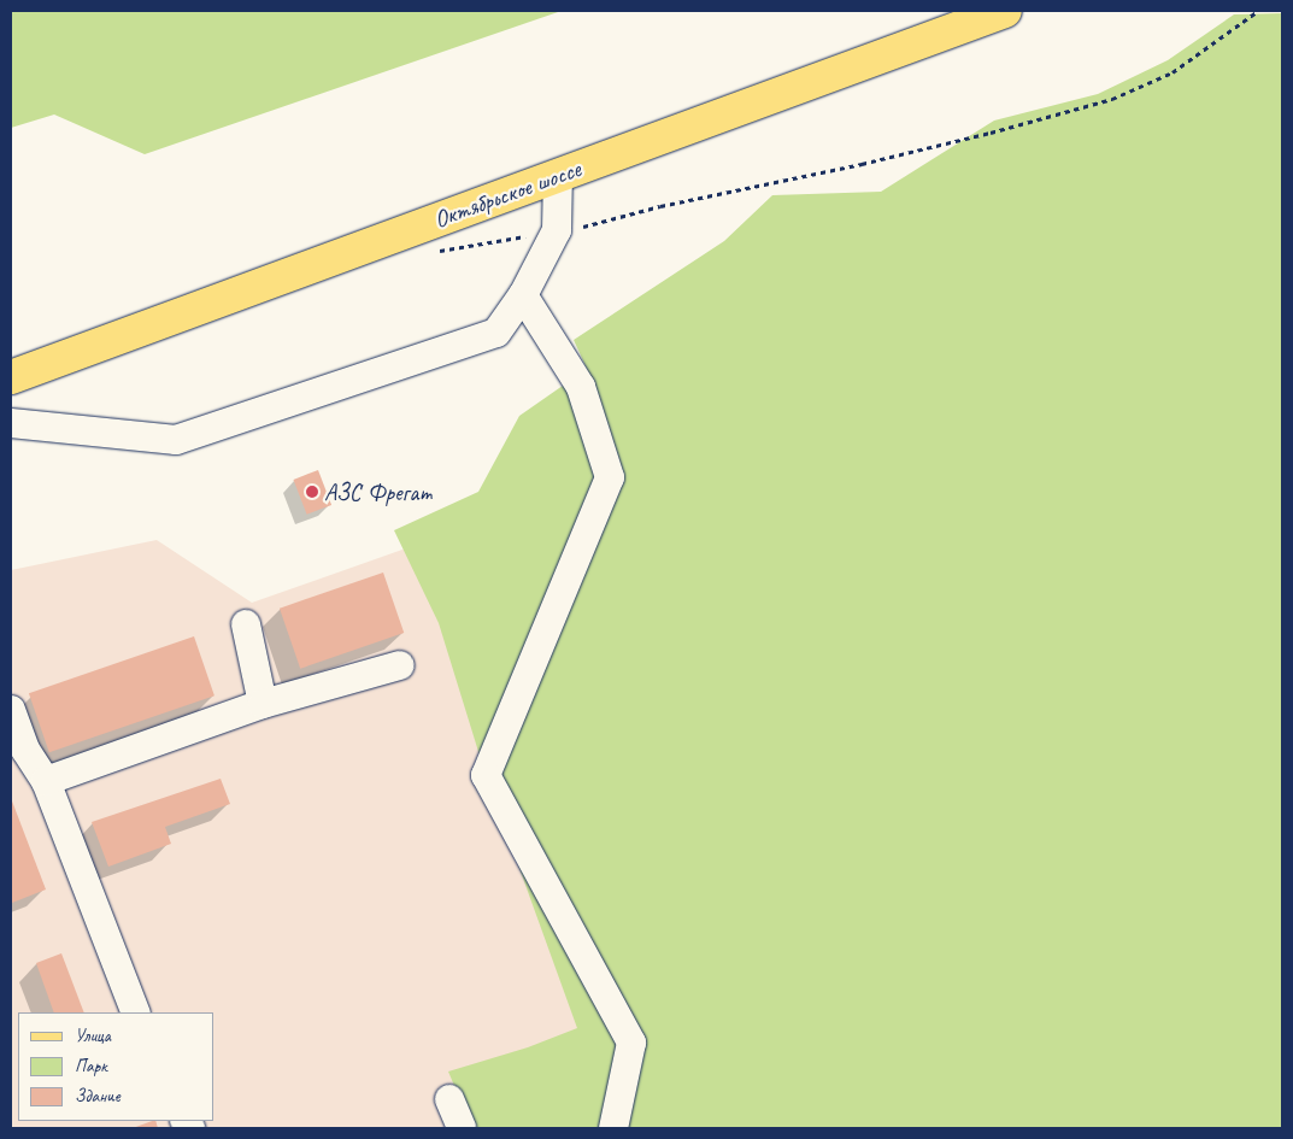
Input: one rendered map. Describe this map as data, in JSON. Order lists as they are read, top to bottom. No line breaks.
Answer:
{"streets":{"main road":["Октябрьское шоссе"]},"places":["АЗС Фрегат"],"legend":["Улица","Парк","Здание"]}
